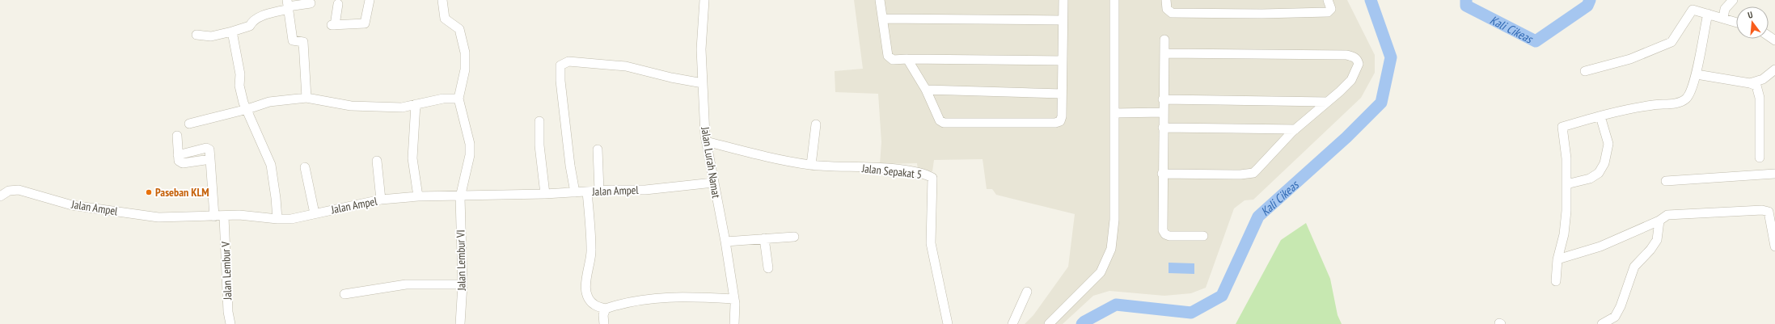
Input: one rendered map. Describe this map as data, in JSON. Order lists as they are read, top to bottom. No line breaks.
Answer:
{"streets":{"street":["Jalan Lurah Namat","Jalan Sepakat 5","Jalan Ampel","Jalan Lembur VI","Jalan Lembur V"]},"crossings":[["Jalan Lurah Namat","Jalan Sepakat 5"],["Jalan Lurah Namat","Jalan Ampel"],["Jalan Ampel","Jalan Lembur VI"],["Jalan Ampel","Jalan Lembur V"]],"water":["Kali Cikeas"],"places":["Paseban KLM"],"north":"top"}
